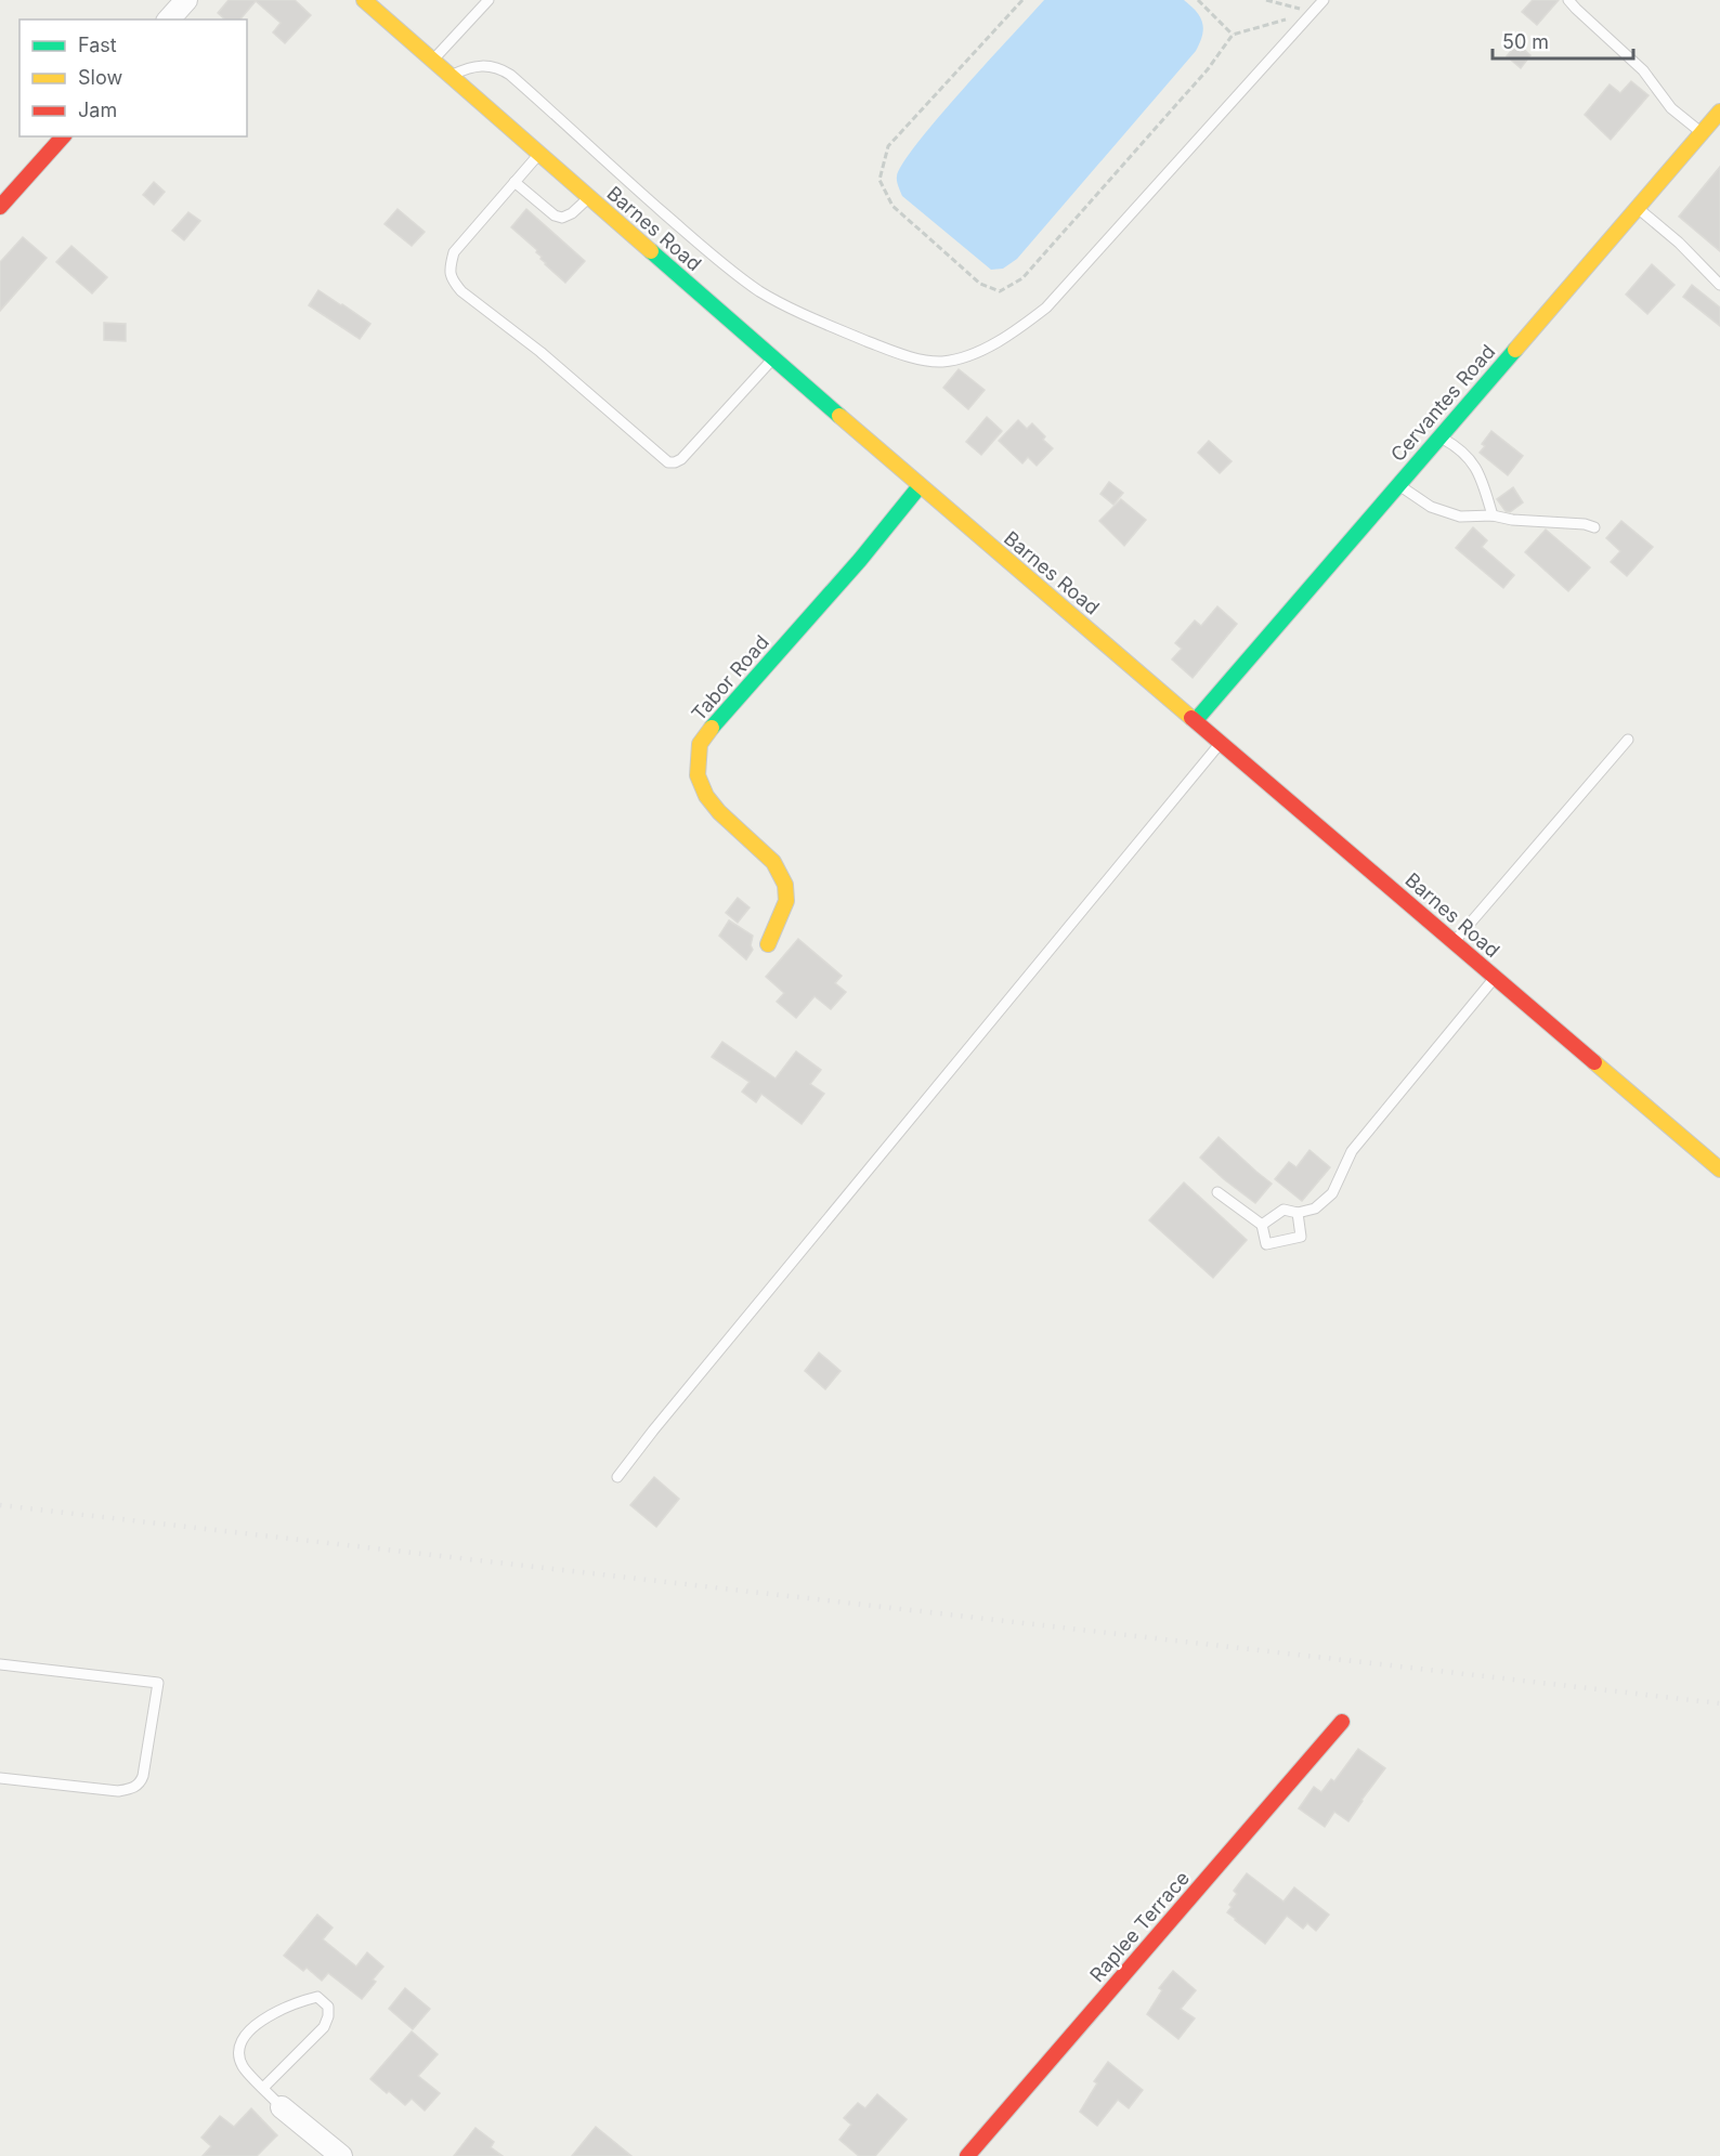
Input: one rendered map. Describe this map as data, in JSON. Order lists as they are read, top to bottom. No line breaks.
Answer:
{"streets":{"street":["Barnes Road","Cervantes Road","Tabor Road","Raplee Terrace"]},"crossings":[["Barnes Road","Cervantes Road"],["Barnes Road","Tabor Road"]],"legend":["Fast","Slow","Jam"],"scale_bar":"50 m"}
